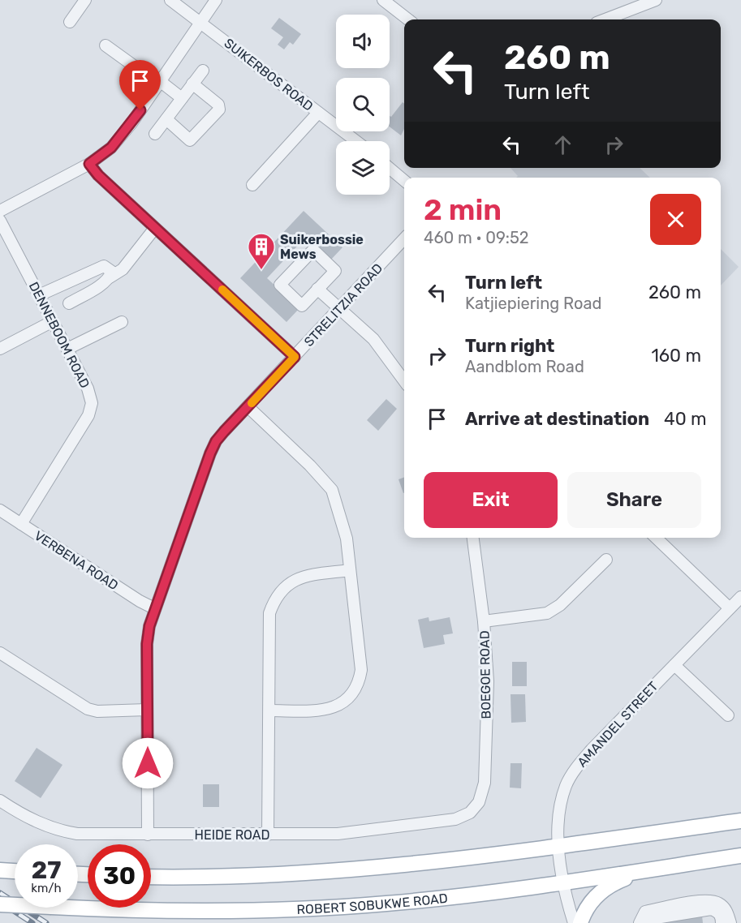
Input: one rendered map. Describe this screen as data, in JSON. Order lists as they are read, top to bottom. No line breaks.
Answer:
{"streets":{"main road":["ROBERT SOBUKWE ROAD"],"street":["SUIKERBOS ROAD","STRELITZIA ROAD","DENNEBOOM ROAD","VERBENA ROAD","BOEGOE ROAD","AMANDEL STREET","HEIDE ROAD"]},"crossings":[["STRELITZIA ROAD","VERBENA ROAD"],["STRELITZIA ROAD","HEIDE ROAD"],["DENNEBOOM ROAD","VERBENA ROAD"],["BOEGOE ROAD","HEIDE ROAD"],["AMANDEL STREET","ROBERT SOBUKWE ROAD"]],"places":{"building":["Suikerbossie Mews"]},"page":{"turn":["260 m","Turn left"],"heading":["2 min","460 m · 09:52"],"list":[{"name":"Turn left","note":"Katjiepiering Road","value":"260 m"},{"name":"Turn right","note":"Aandblom Road","value":"160 m"},{"name":"Arrive at destination","value":"40 m"}],"buttons":["Exit","Share"],"speed":"27 km/h","limit":"30"}}
